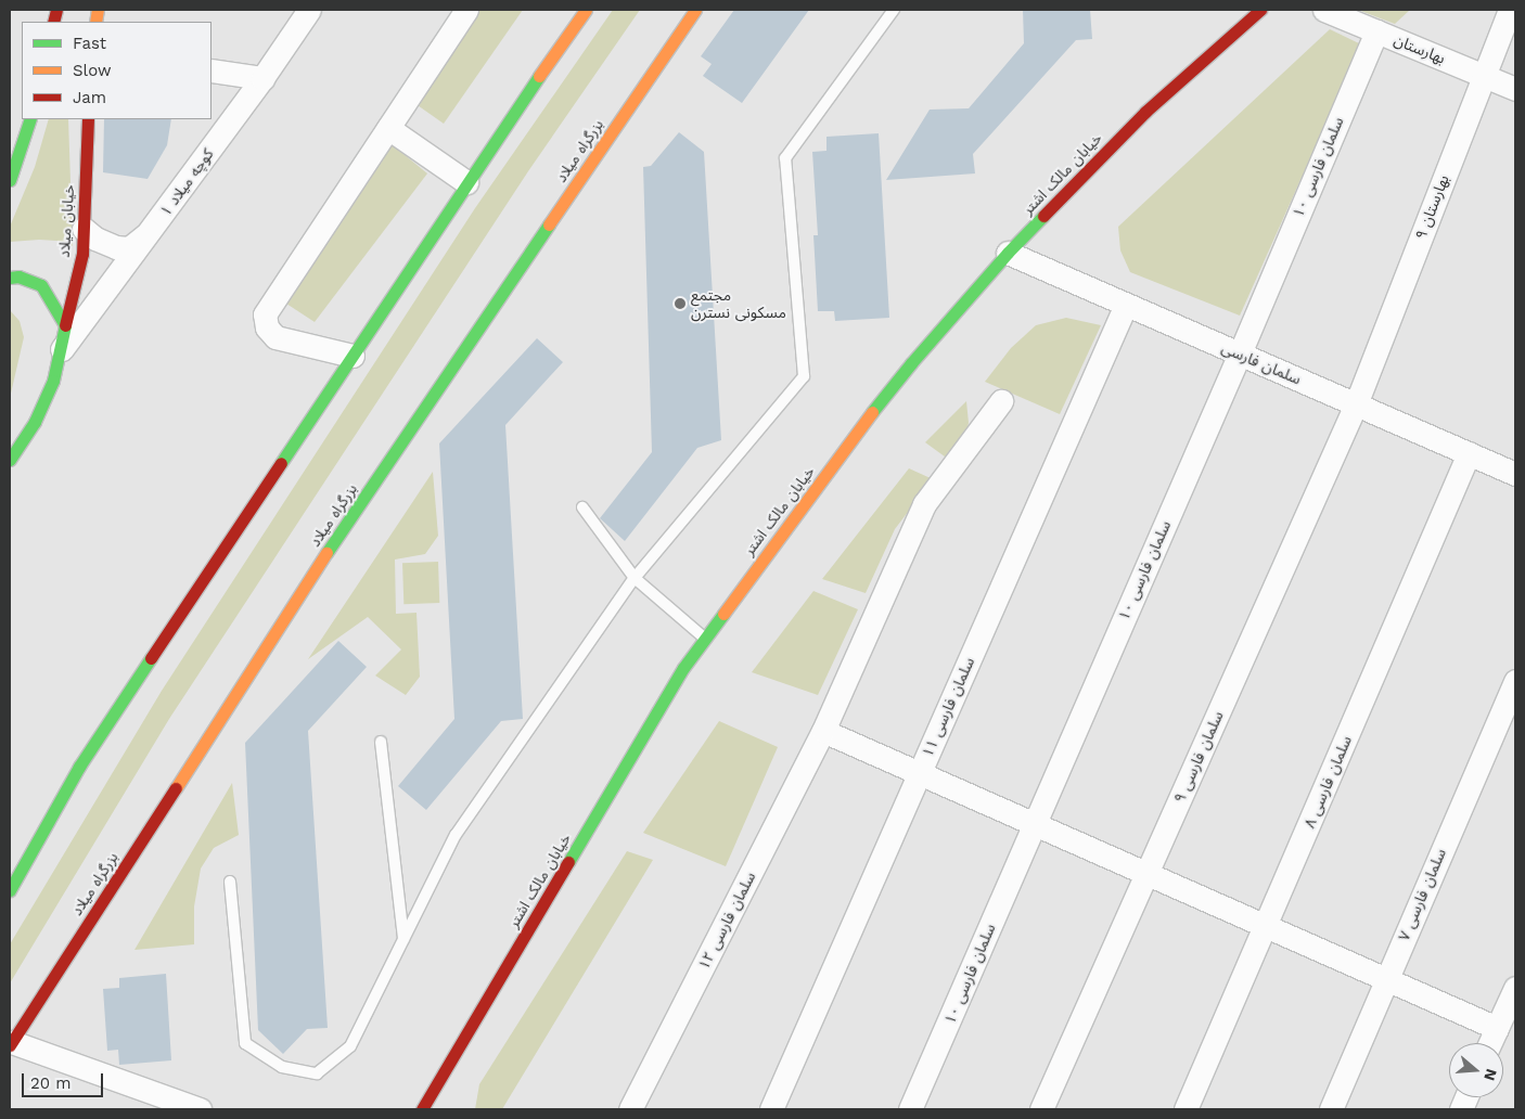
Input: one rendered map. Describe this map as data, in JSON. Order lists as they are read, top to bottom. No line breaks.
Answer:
{"streets":{"main road":["بزرگراه میلاد","خیابان مالک اشتر","خیابان میلاد"],"street":["بهارستان","سلمان فارسی ۱۰","کوچه میلاد ۱","بهارستان ۹","سلمان فارسی","سلمان فارسی ۱۱","سلمان فارسی ۹","سلمان فارسی ۸","سلمان فارسی ۷","سلمان فارسی ۱۲"]},"crossings":[["بهارستان","سلمان فارسی ۱۰"],["بهارستان","بهارستان ۹"],["سلمان فارسی ۱۰","سلمان فارسی"],["خیابان مالک اشتر","سلمان فارسی"],["کوچه میلاد ۱","خیابان میلاد"],["بهارستان ۹","سلمان فارسی"],["بهارستان ۹","سلمان فارسی ۹"],["سلمان فارسی","سلمان فارسی ۱۱"],["سلمان فارسی","سلمان فارسی ۹"],["سلمان فارسی","سلمان فارسی ۸"]],"places":["مجتمع مسکونی نسترن"],"legend":["Fast","Slow","Jam"],"scale_bar":"20 m","north":"right"}
